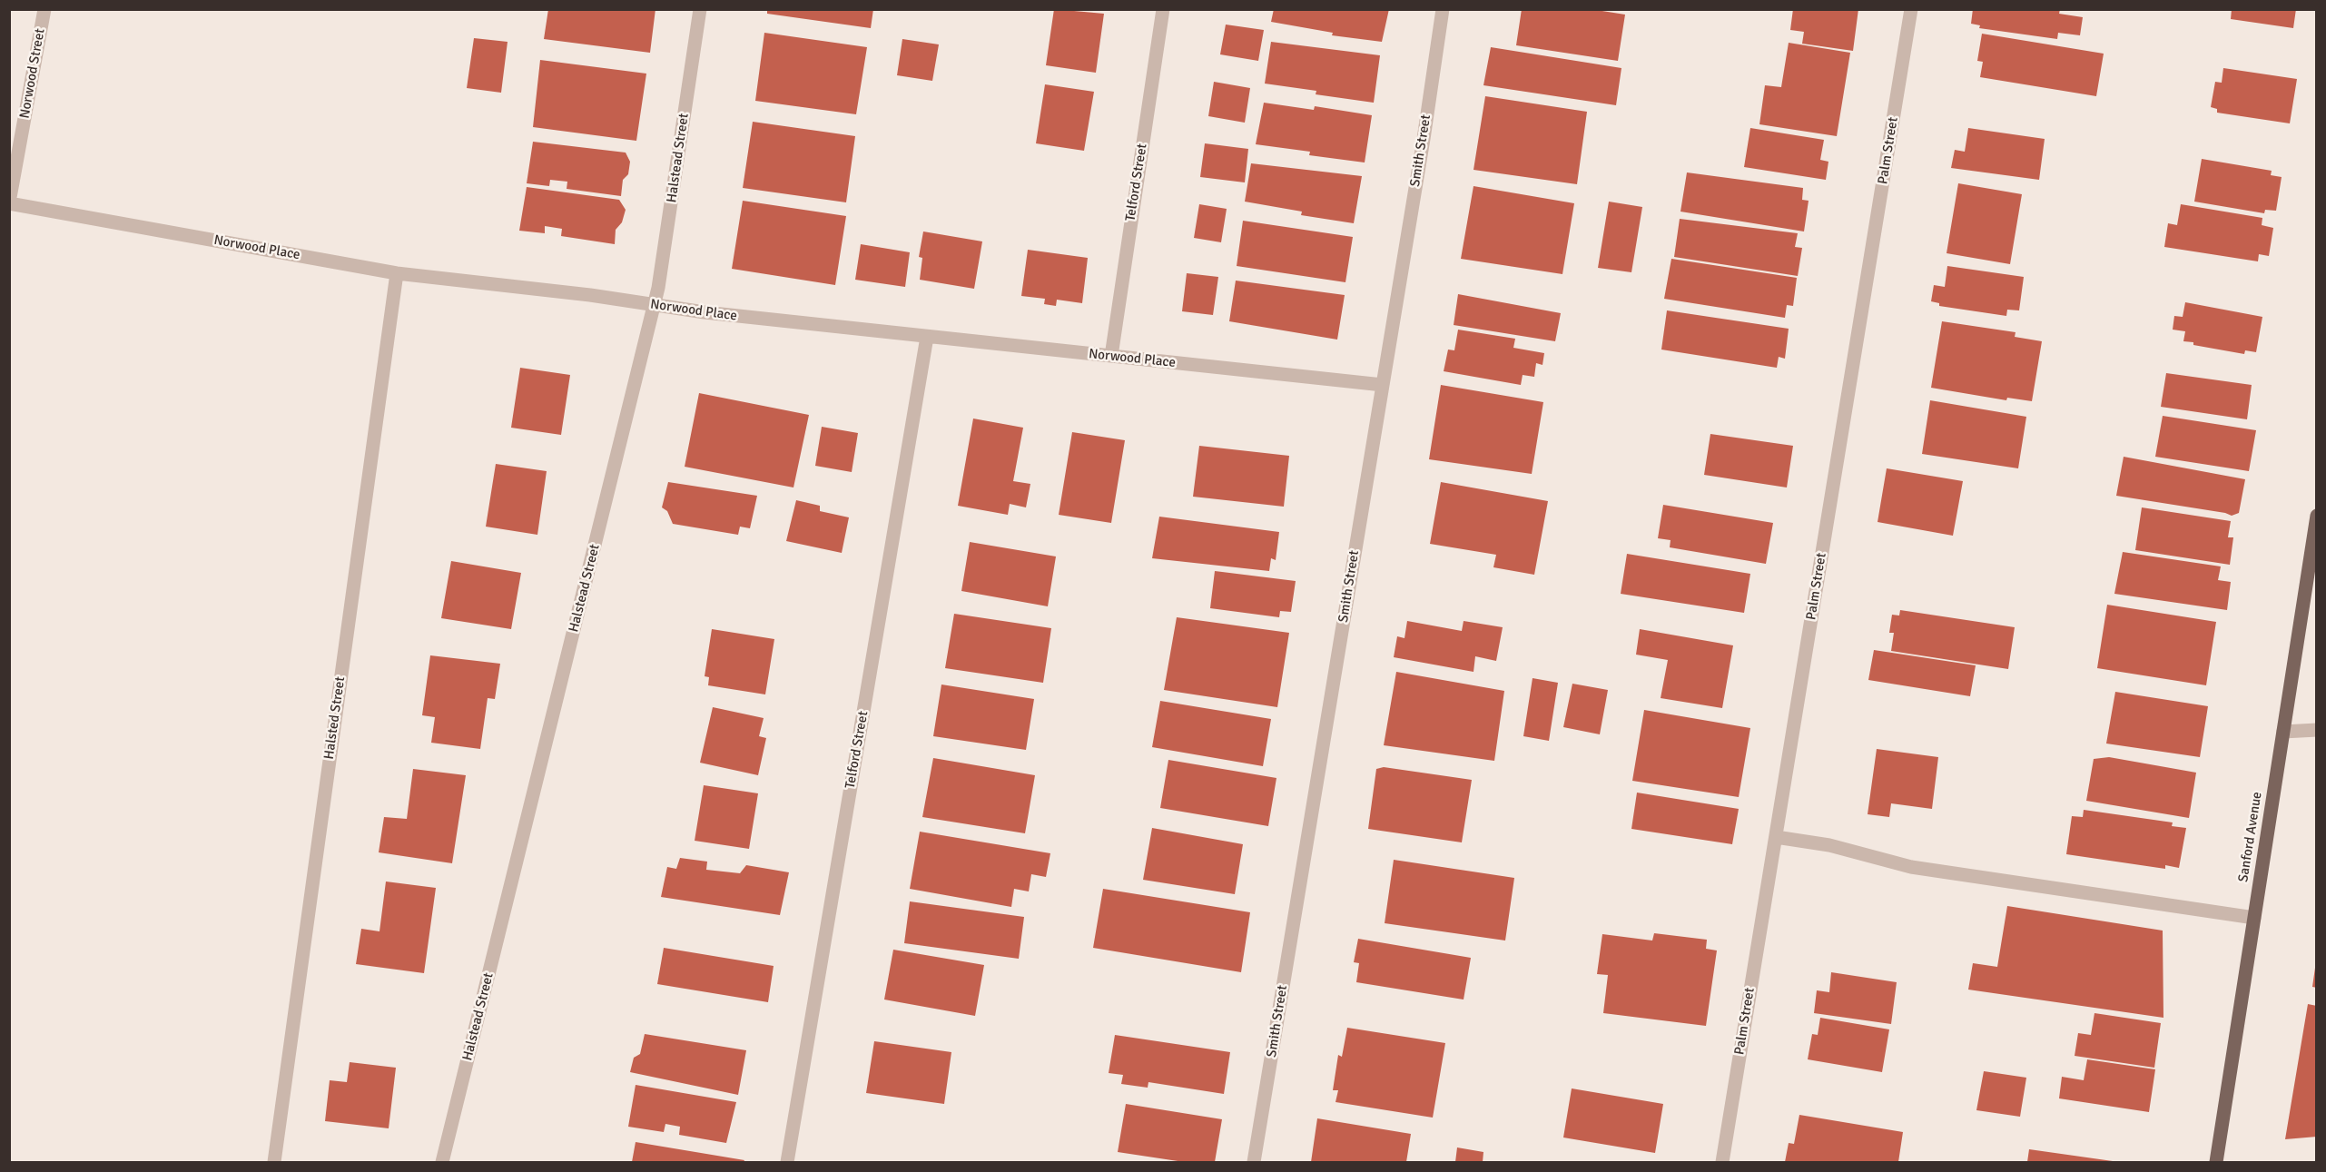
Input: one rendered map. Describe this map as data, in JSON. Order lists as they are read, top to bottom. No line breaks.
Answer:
{"streets":{"main road":["Sanford Avenue"],"street":["Norwood Street","Smith Street","Palm Street","Halstead Street","Telford Street","Norwood Place","Halsted Street"]},"crossings":[["Norwood Street","Norwood Place"],["Smith Street","Norwood Place"],["Halstead Street","Norwood Place"],["Telford Street","Norwood Place"],["Norwood Place","Halsted Street"]]}
